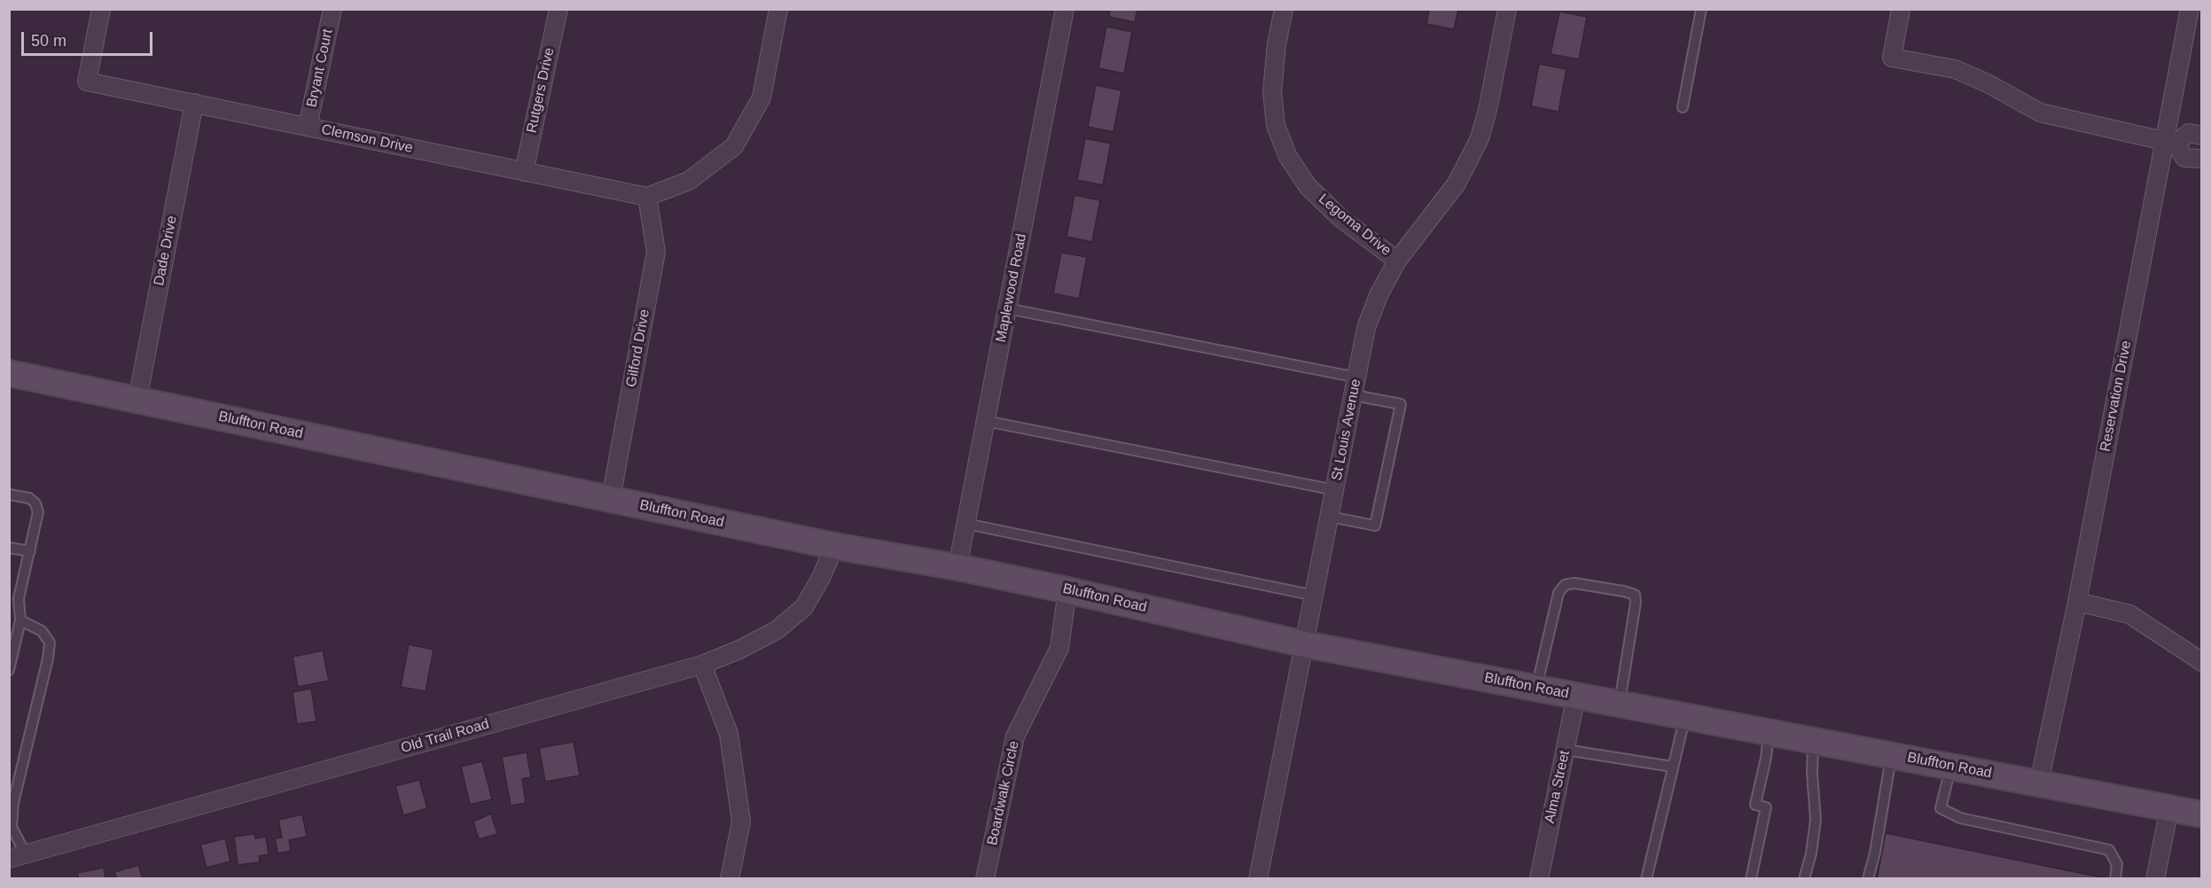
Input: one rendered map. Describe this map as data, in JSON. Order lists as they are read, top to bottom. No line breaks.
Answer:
{"streets":{"main road":["Bluffton Road"],"street":["Bryant Court","Rutgers Drive","Clemson Drive","Legoma Drive","Dade Drive","Maplewood Road","Gilford Drive","Reservation Drive","St Louis Avenue","Old Trail Road","Alma Street","Boardwalk Circle"]},"crossings":[["Bryant Court","Clemson Drive"],["Rutgers Drive","Clemson Drive"],["Clemson Drive","Dade Drive"],["Clemson Drive","Gilford Drive"],["Legoma Drive","St Louis Avenue"],["Dade Drive","Bluffton Road"],["Maplewood Road","Bluffton Road"],["Gilford Drive","Bluffton Road"],["Reservation Drive","Bluffton Road"],["Bluffton Road","St Louis Avenue"],["Bluffton Road","Old Trail Road"],["Bluffton Road","Alma Street"],["Bluffton Road","Boardwalk Circle"]],"scale_bar":"50 m"}
